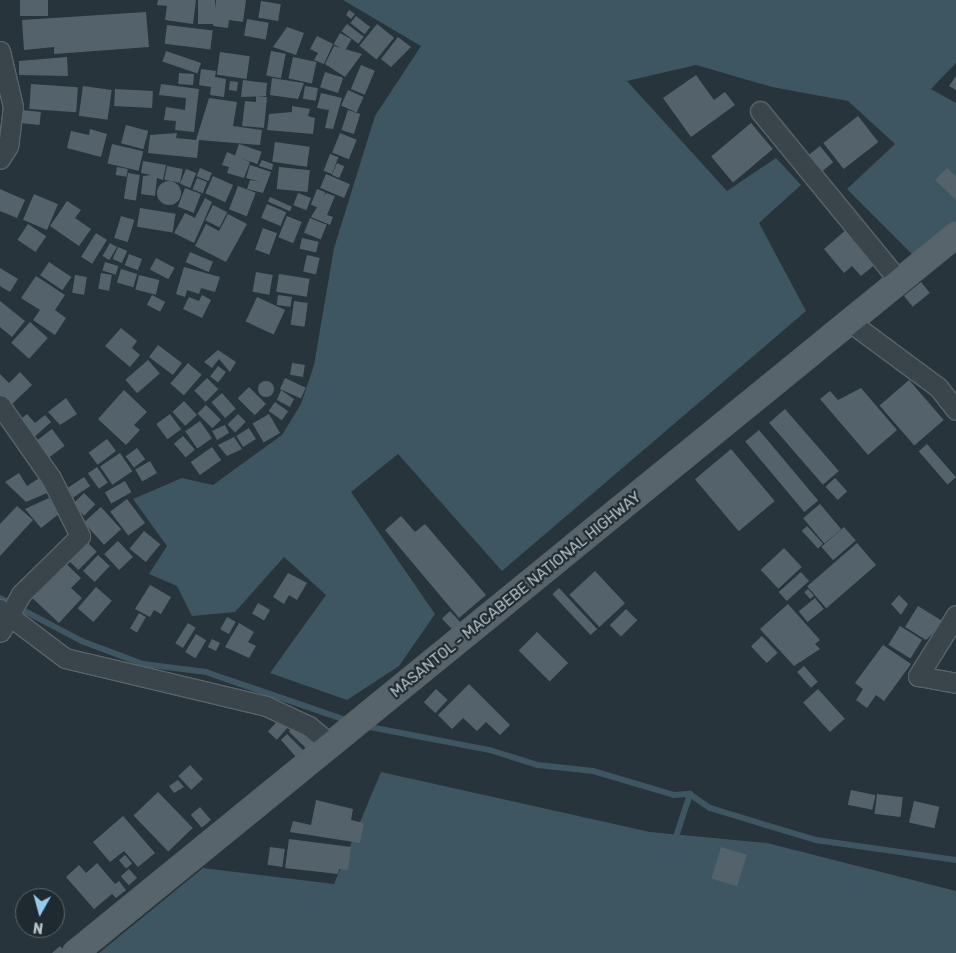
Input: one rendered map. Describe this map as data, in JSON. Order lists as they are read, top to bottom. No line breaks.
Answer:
{"streets":{"main road":["MASANTOL - MACABEBE NATIONAL HIGHWAY"]},"north":"bottom"}
